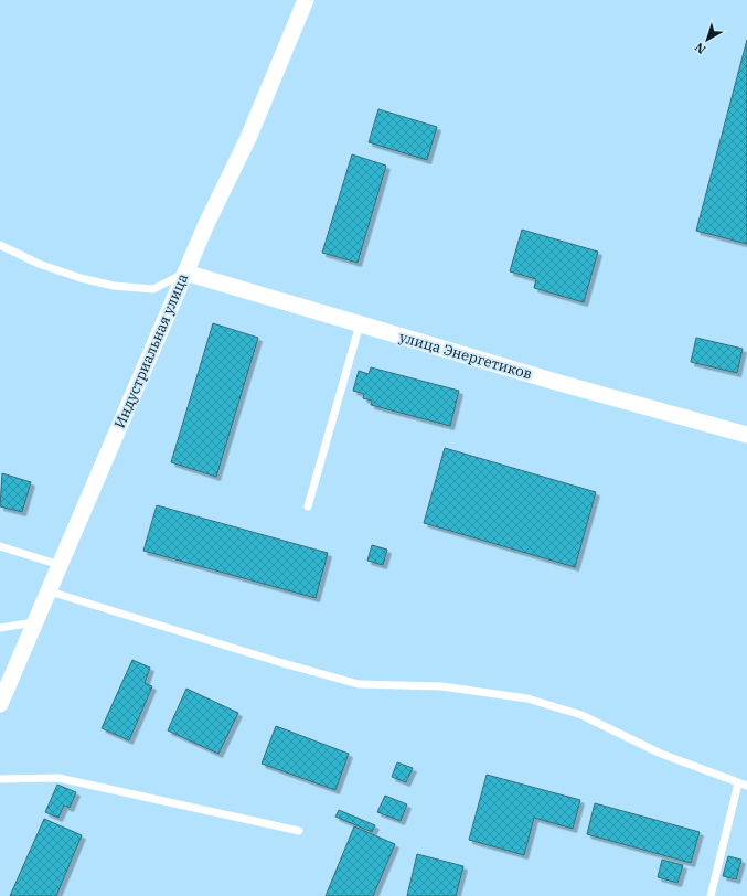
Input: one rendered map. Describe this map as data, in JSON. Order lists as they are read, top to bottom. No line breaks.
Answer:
{"streets":{"street":["Индустриальная улица","улица Энергетиков"]},"crossings":[["Индустриальная улица","улица Энергетиков"]],"north":"bottom left"}
